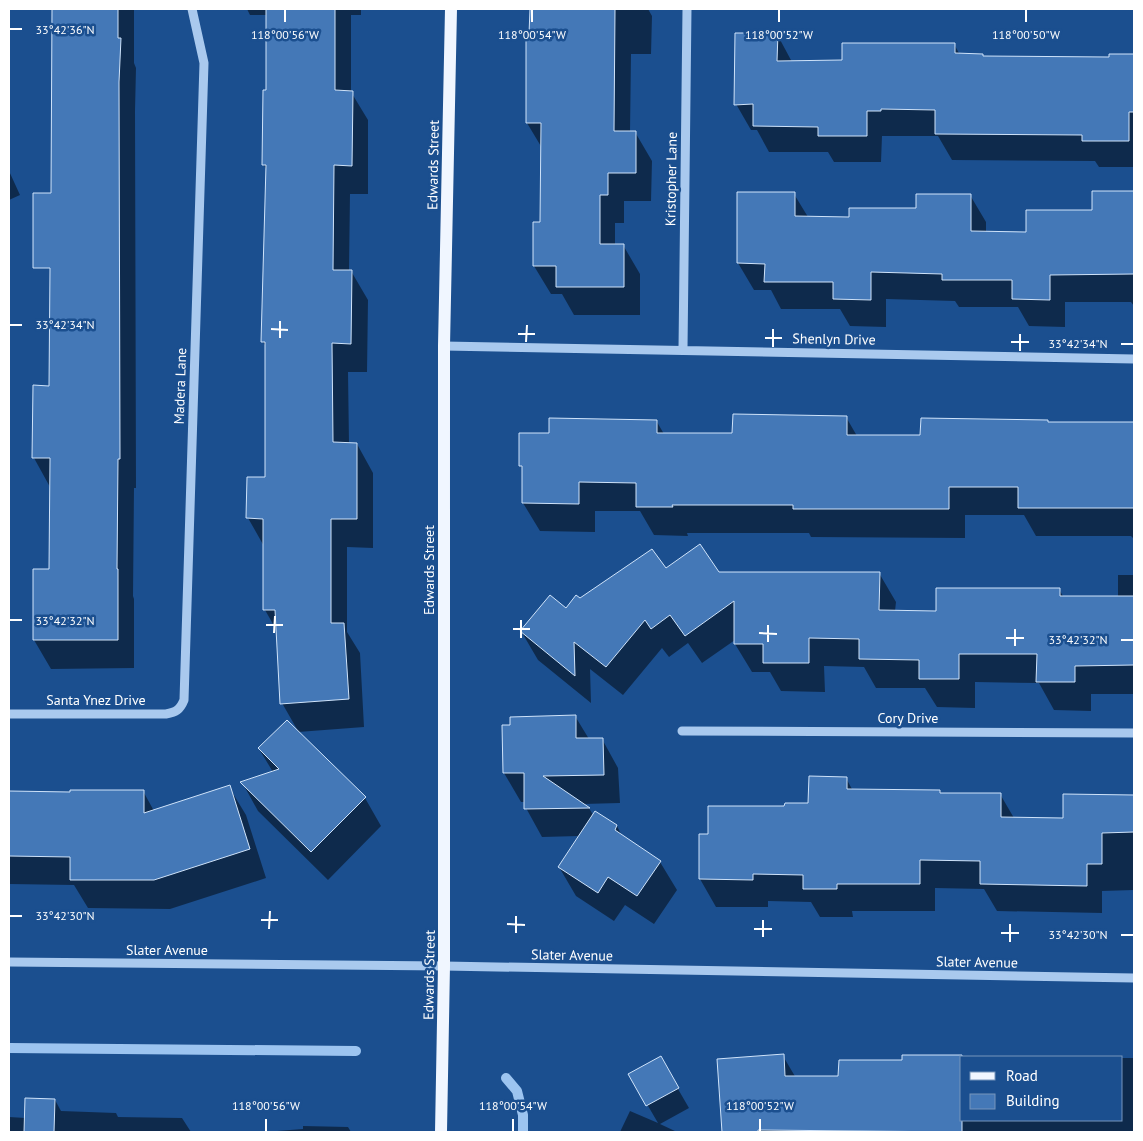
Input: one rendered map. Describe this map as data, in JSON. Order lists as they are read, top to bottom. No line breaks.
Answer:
{"streets":{"main road":["Edwards Street"],"street":["Kristopher Lane","Shenlyn Drive","Madera Lane","Santa Ynez Drive","Cory Drive","Slater Avenue"]},"crossings":[["Edwards Street","Shenlyn Drive"],["Edwards Street","Slater Avenue"],["Kristopher Lane","Shenlyn Drive"],["Madera Lane","Santa Ynez Drive"]],"legend":["Road","Building"],"coordinates":["33°42'36\"N","118°00'56\"W","118°00'54\"W","118°00'52\"W","118°00'50\"W","33°42'34\"N","33°42'32\"N","33°42'30\"N"]}
